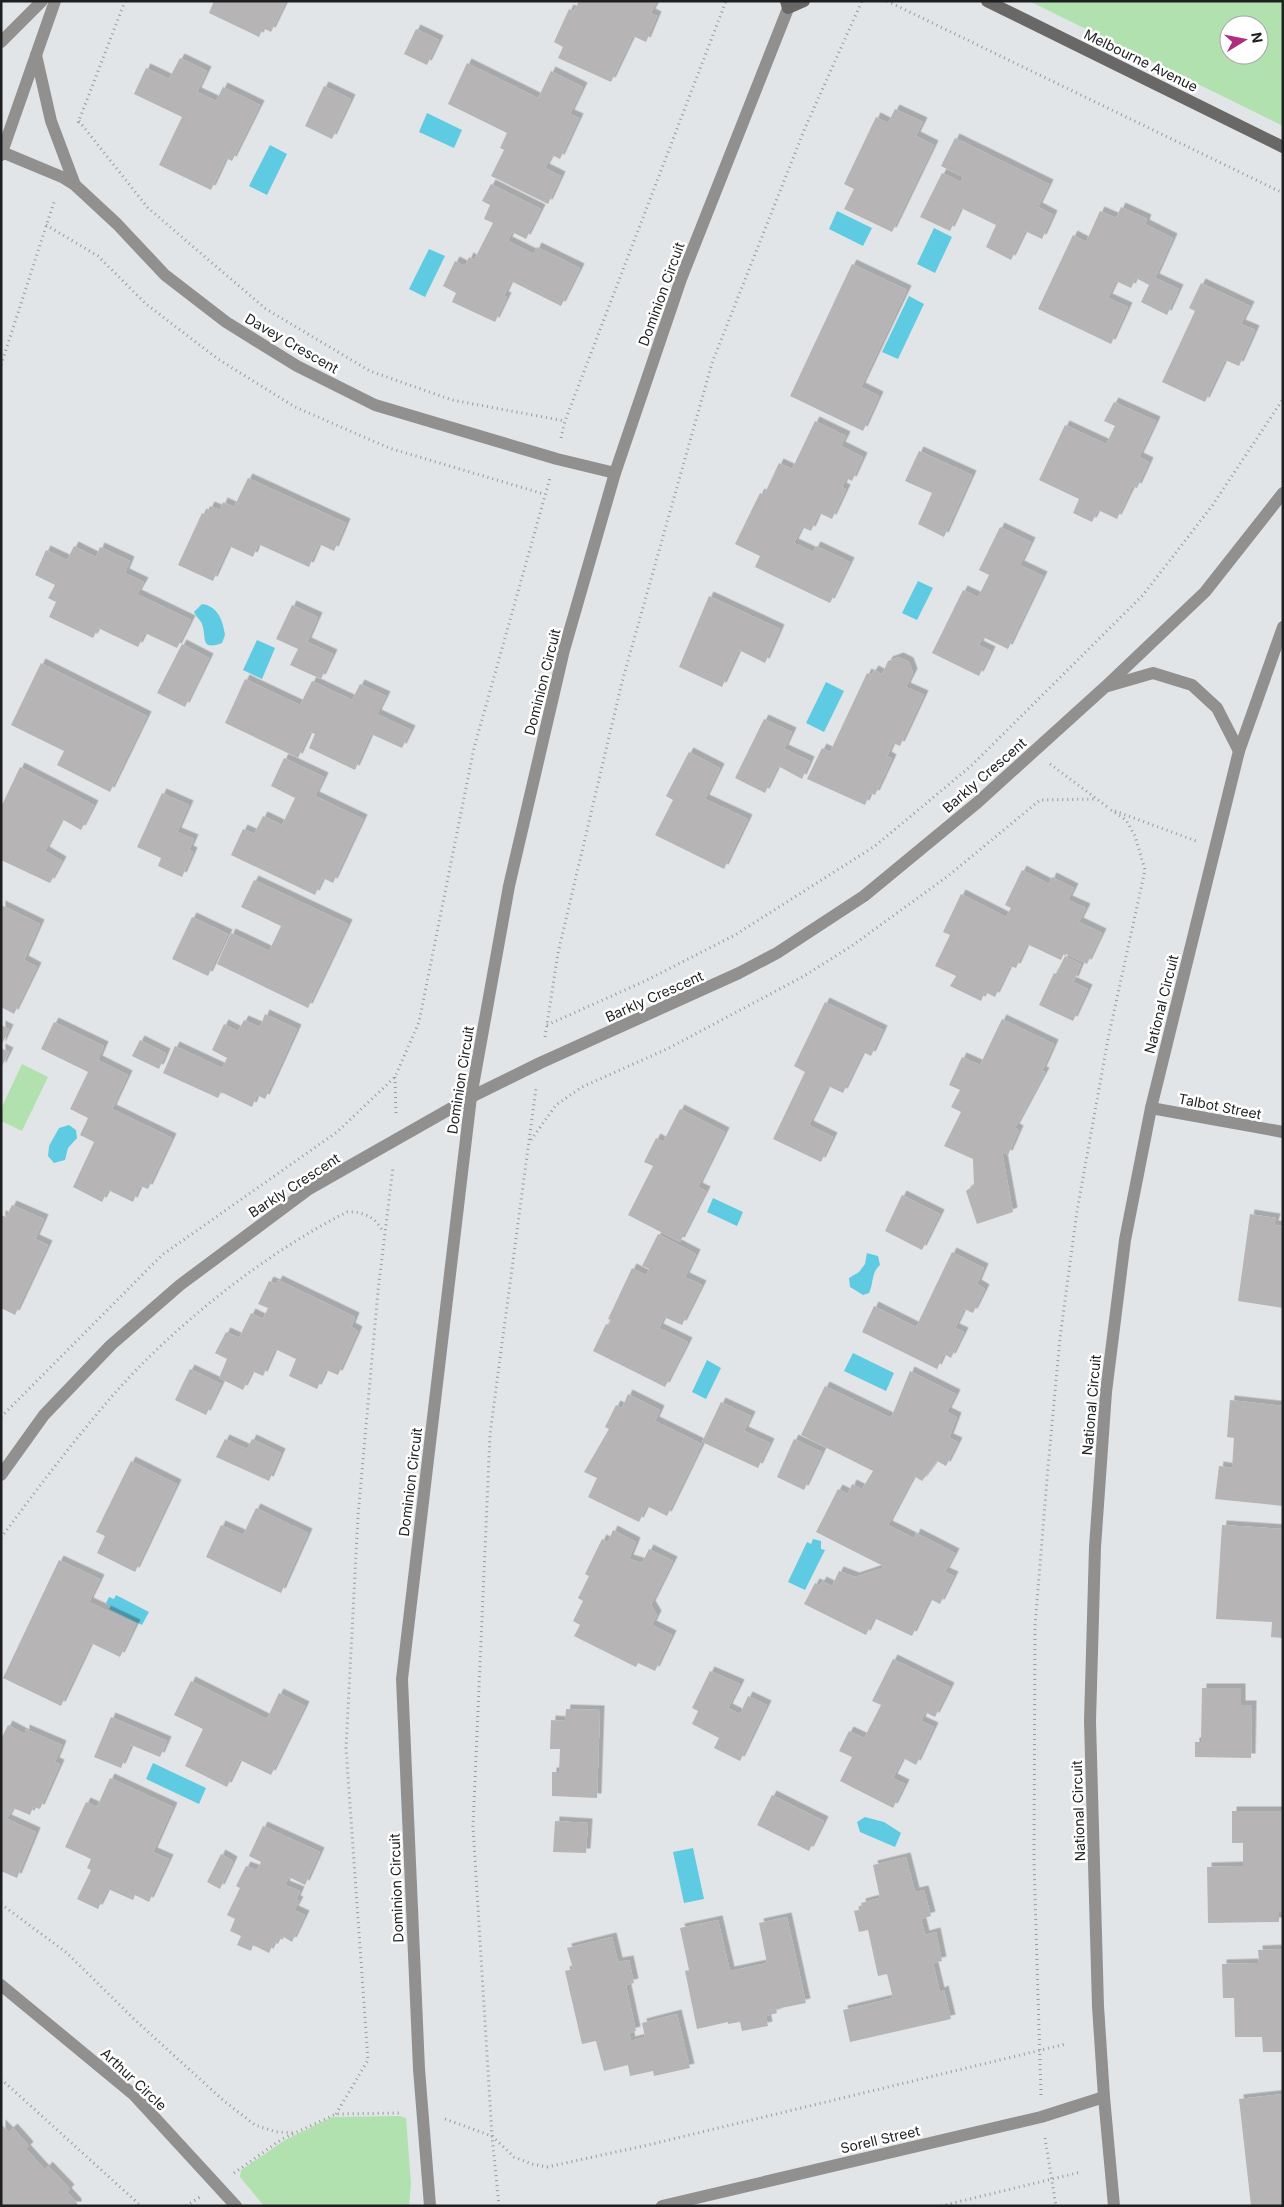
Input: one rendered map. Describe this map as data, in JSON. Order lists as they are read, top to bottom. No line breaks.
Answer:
{"streets":{"main road":["Melbourne Avenue"],"street":["Dominion Circuit","Davey Crescent","Barkly Crescent","National Circuit","Talbot Street","Arthur Circle","Sorell Street"]},"crossings":[["Dominion Circuit","Davey Crescent"],["Dominion Circuit","Barkly Crescent"],["National Circuit","Talbot Street"],["National Circuit","Sorell Street"]],"north":"right"}
